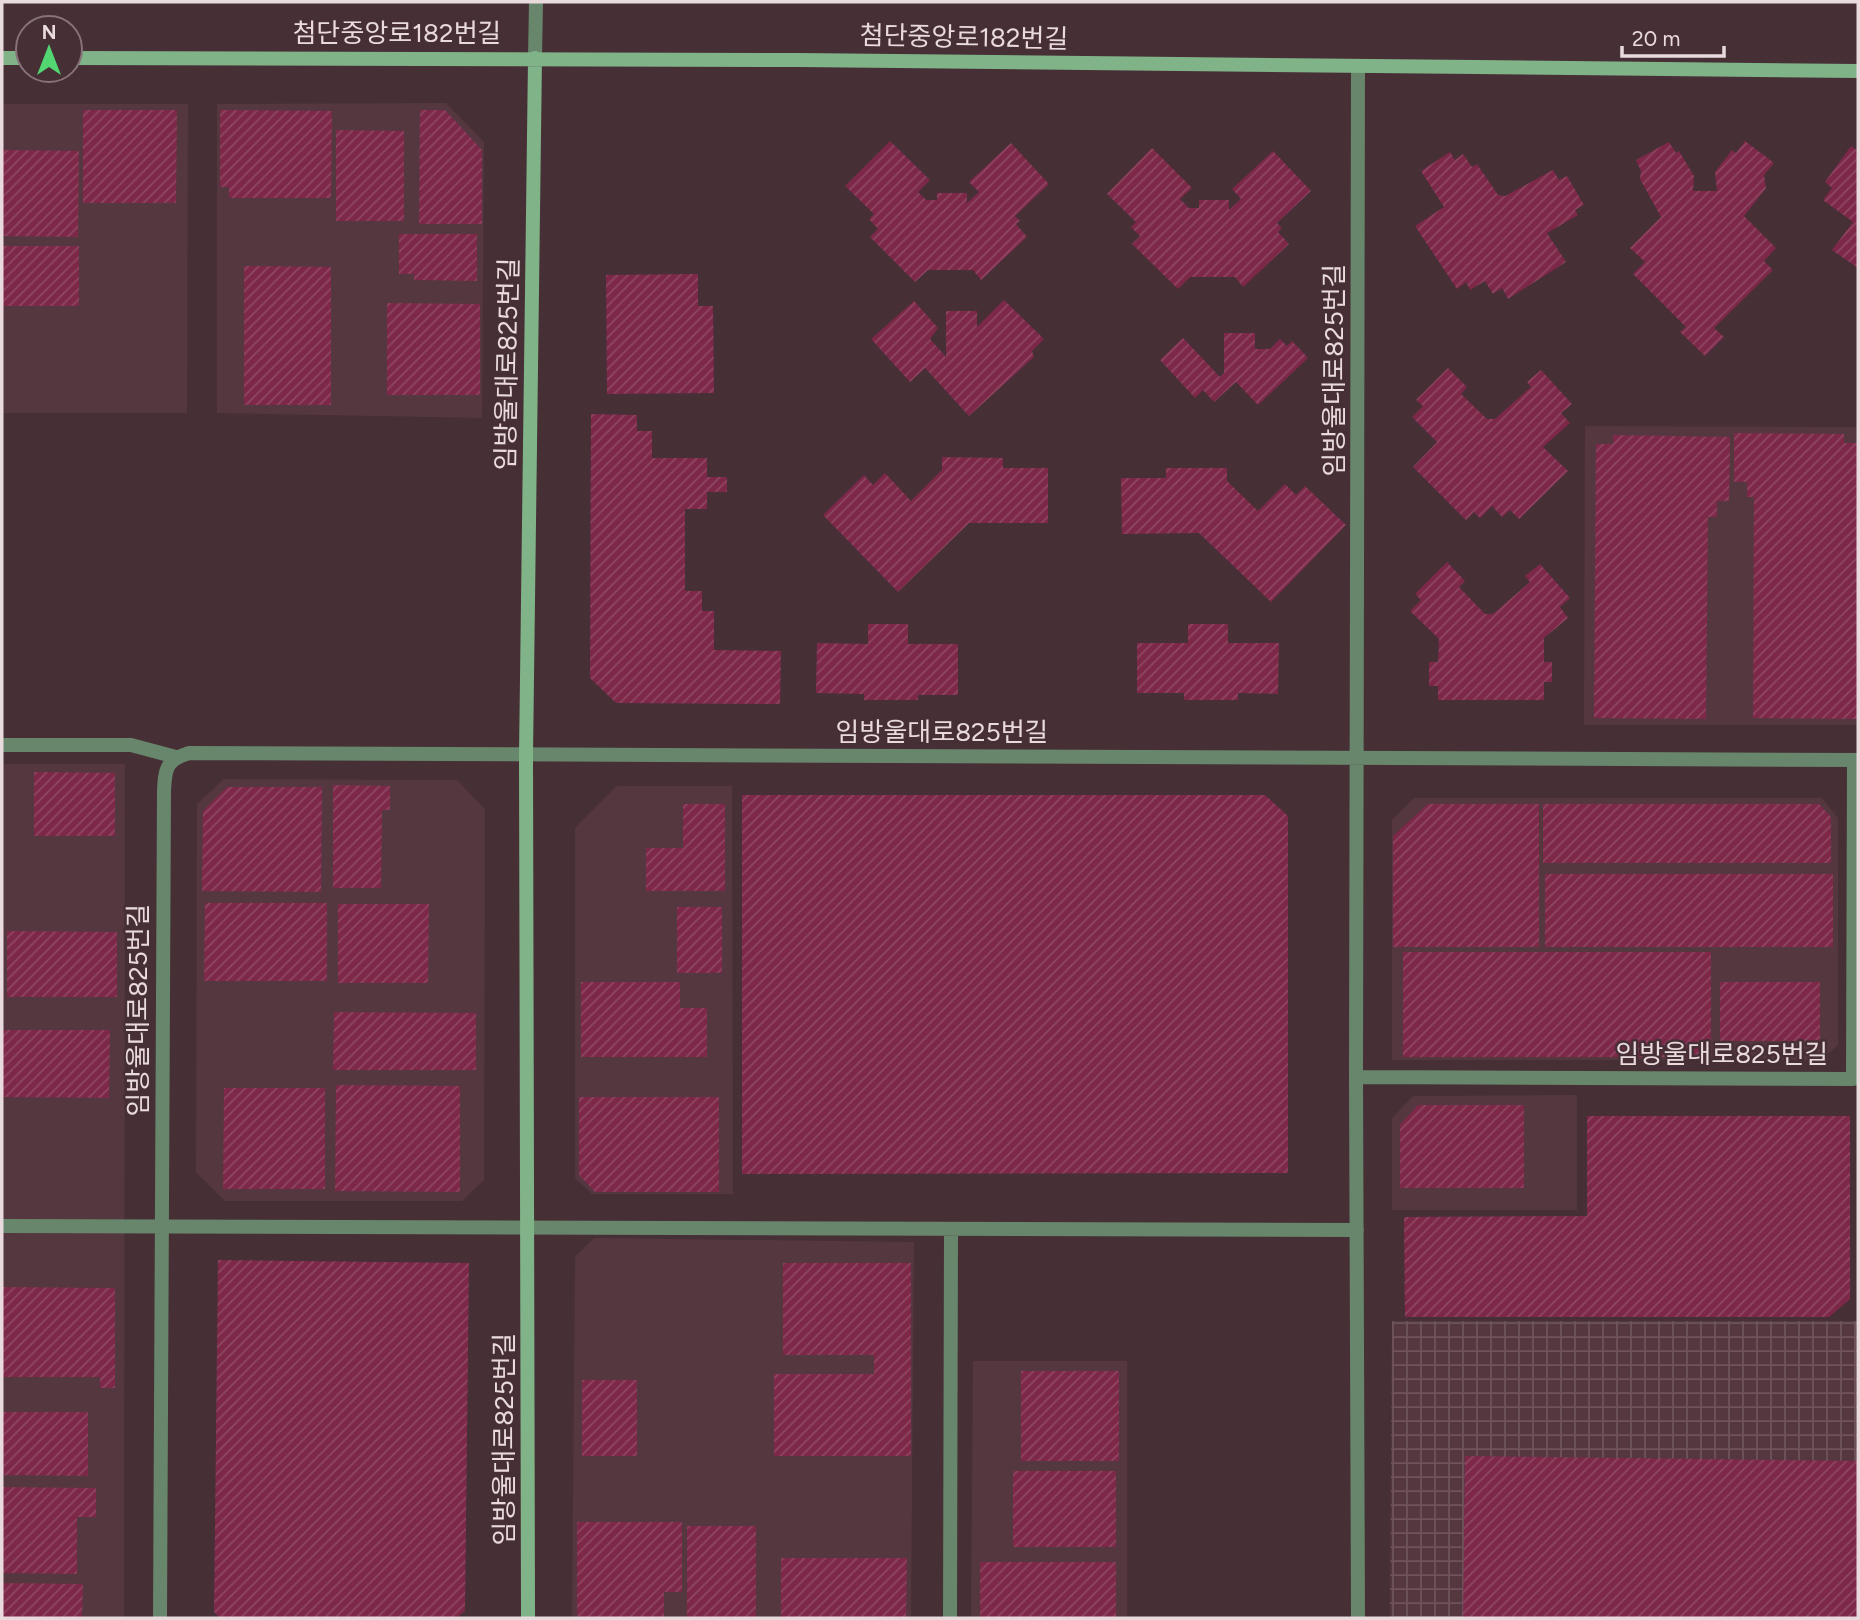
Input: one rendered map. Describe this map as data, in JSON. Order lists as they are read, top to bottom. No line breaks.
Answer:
{"streets":{"street":["첨단중앙로182번길","임방울대로825번길"]},"crossings":[["첨단중앙로182번길","임방울대로825번길"]],"scale_bar":"20 m","north":"top"}
